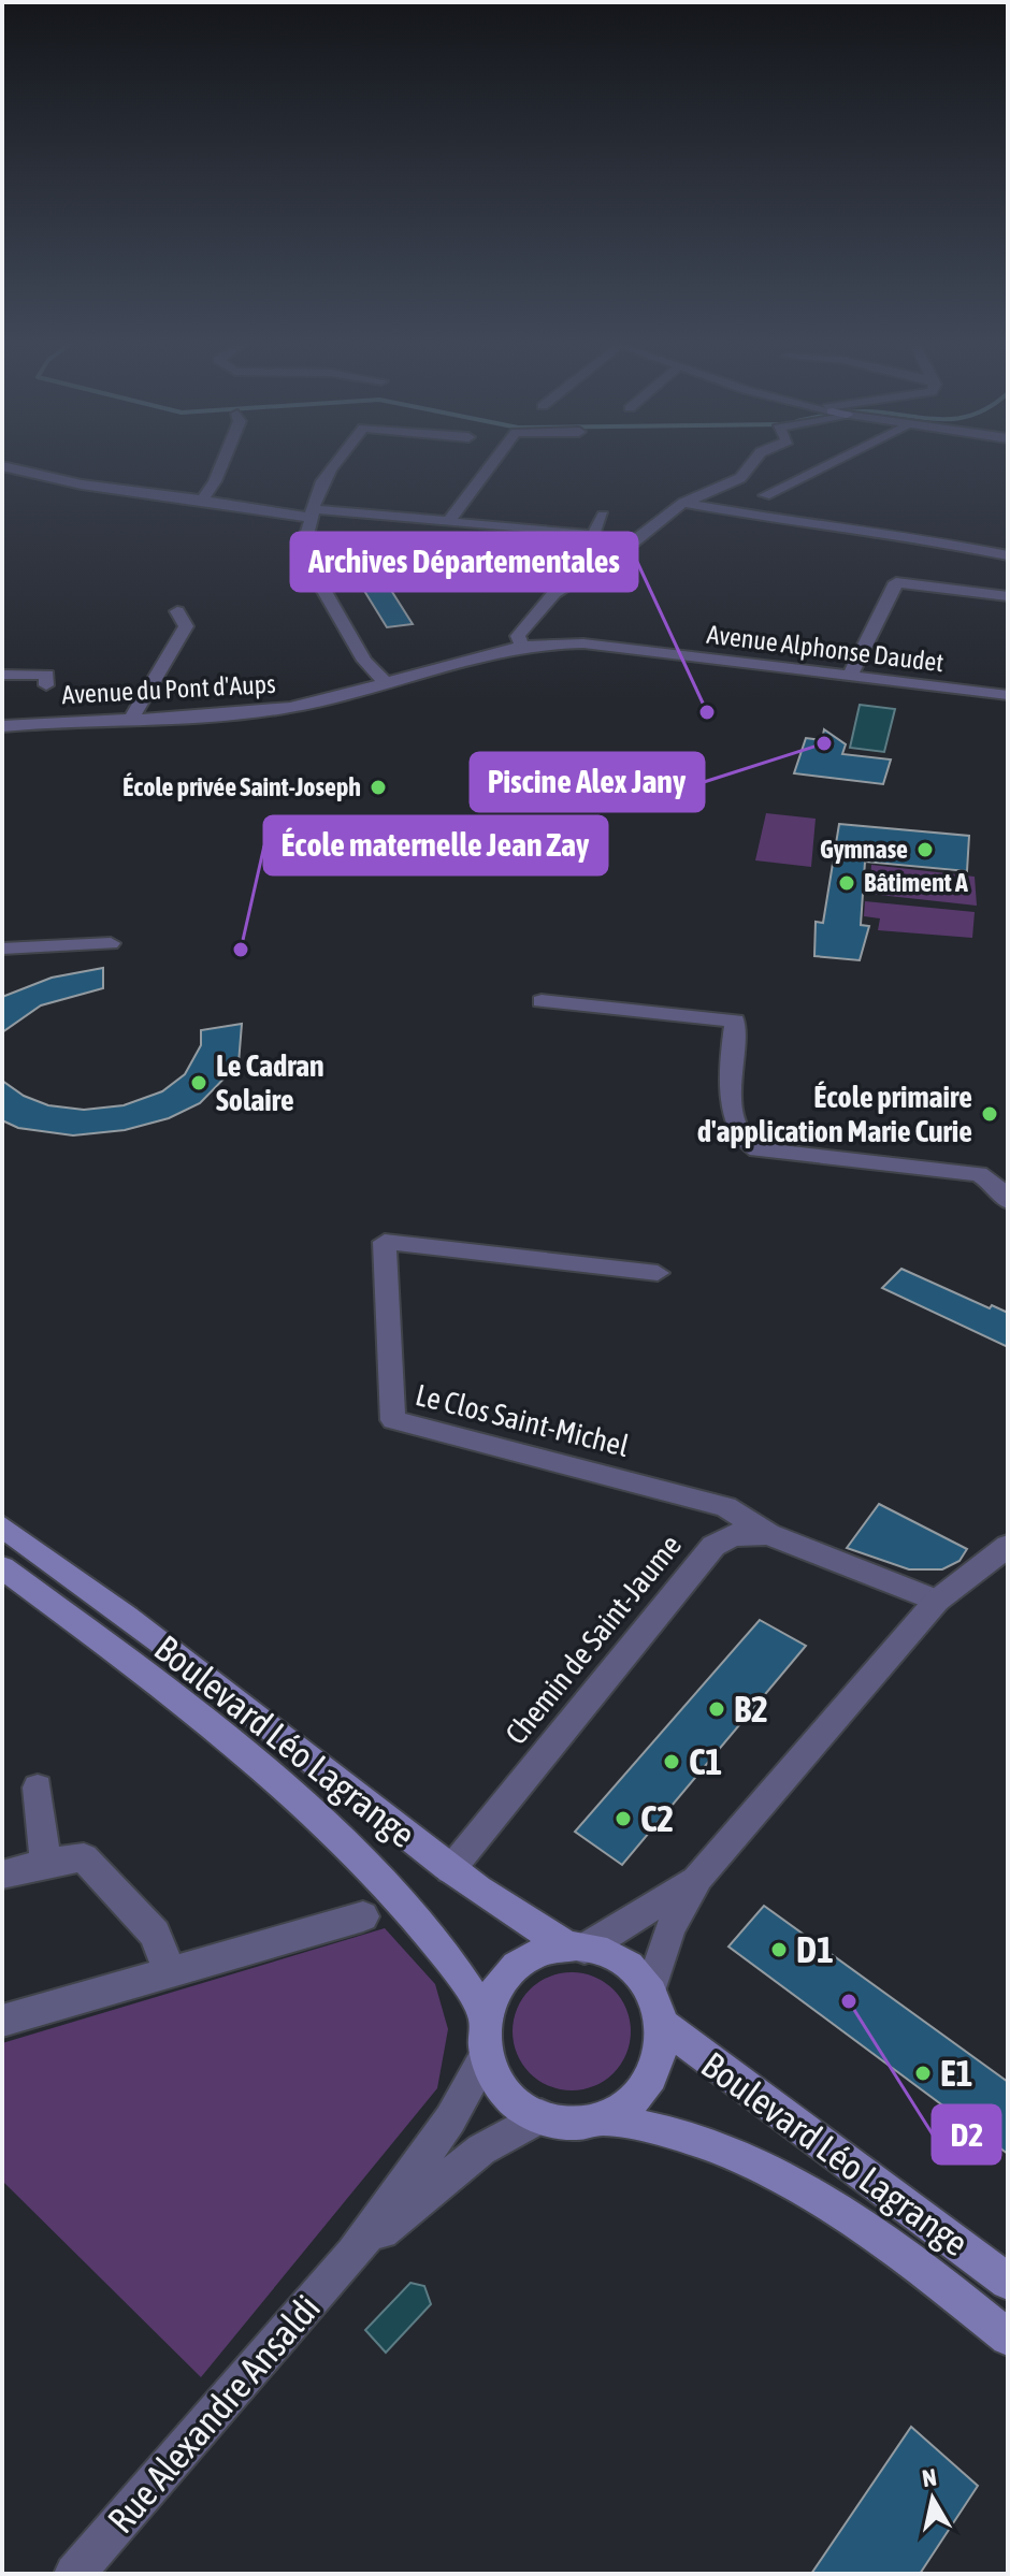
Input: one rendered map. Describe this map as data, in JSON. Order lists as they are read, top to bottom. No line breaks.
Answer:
{"streets":{"main road":["Boulevard Léo Lagrange"],"street":["Avenue Alphonse Daudet","Avenue du Pont d'Aups","Le Clos Saint-Michel","Chemin de Saint-Jaume","Rue Alexandre Ansaldi"]},"crossings":[["Avenue Alphonse Daudet","Avenue du Pont d'Aups"],["Le Clos Saint-Michel","Chemin de Saint-Jaume"],["Chemin de Saint-Jaume","Boulevard Léo Lagrange"],["Boulevard Léo Lagrange","Rue Alexandre Ansaldi"]],"places":["Archives Départementales","Piscine Alex Jany","École privée Saint-Joseph","Gymnase","Bâtiment A","École maternelle Jean Zay","Le Cadran Solaire","École primaire d'application Marie Curie","B2","C1","C2","D1","D2","E1"],"north":"top"}
